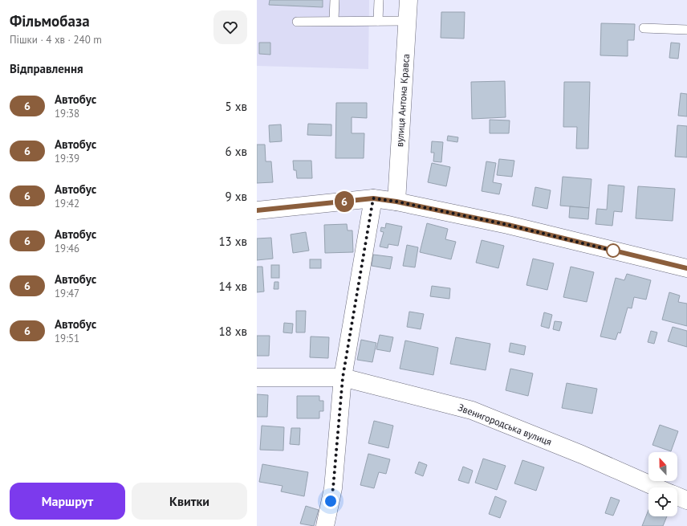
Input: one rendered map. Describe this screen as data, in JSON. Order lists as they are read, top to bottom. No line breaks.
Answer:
{"streets":{"street":["вулиця Антона Кравса","Звенигородська вулиця"]},"lines":["bus line 6"],"north":"top","page":{"heading":[["Фільмобаза","Пішки · 4 хв · 240 m"],"Відправлення"],"on_map":"6","list":[{"mark":"6","name":"Автобус","note":"19:38","value":"5 хв"},{"mark":"6","name":"Автобус","note":"19:39","value":"6 хв"},{"mark":"6","name":"Автобус","note":"19:42","value":"9 хв"},{"mark":"6","name":"Автобус","note":"19:46","value":"13 хв"},{"mark":"6","name":"Автобус","note":"19:47","value":"14 хв"},{"mark":"6","name":"Автобус","note":"19:51","value":"18 хв"}],"buttons":["Маршрут","Квитки"]}}
